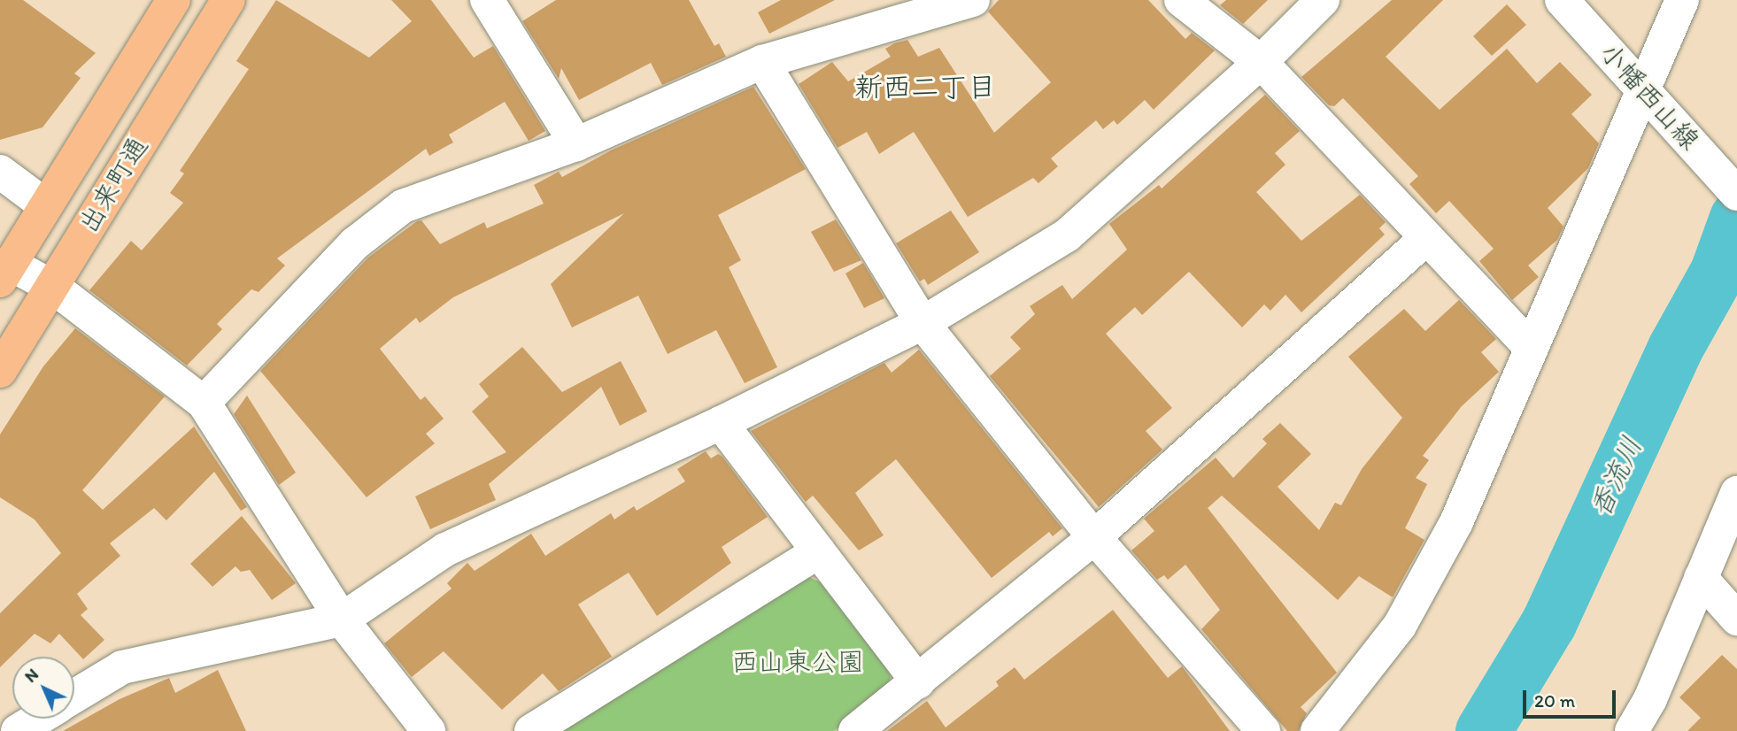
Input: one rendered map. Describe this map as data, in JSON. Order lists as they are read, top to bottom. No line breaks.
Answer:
{"streets":{"main road":["出来町通"],"street":["小幡西山線"]},"districts":["新西二丁目"],"water":["香流川"],"parks":["西山東公園"],"scale_bar":"20 m","north":"top left"}
